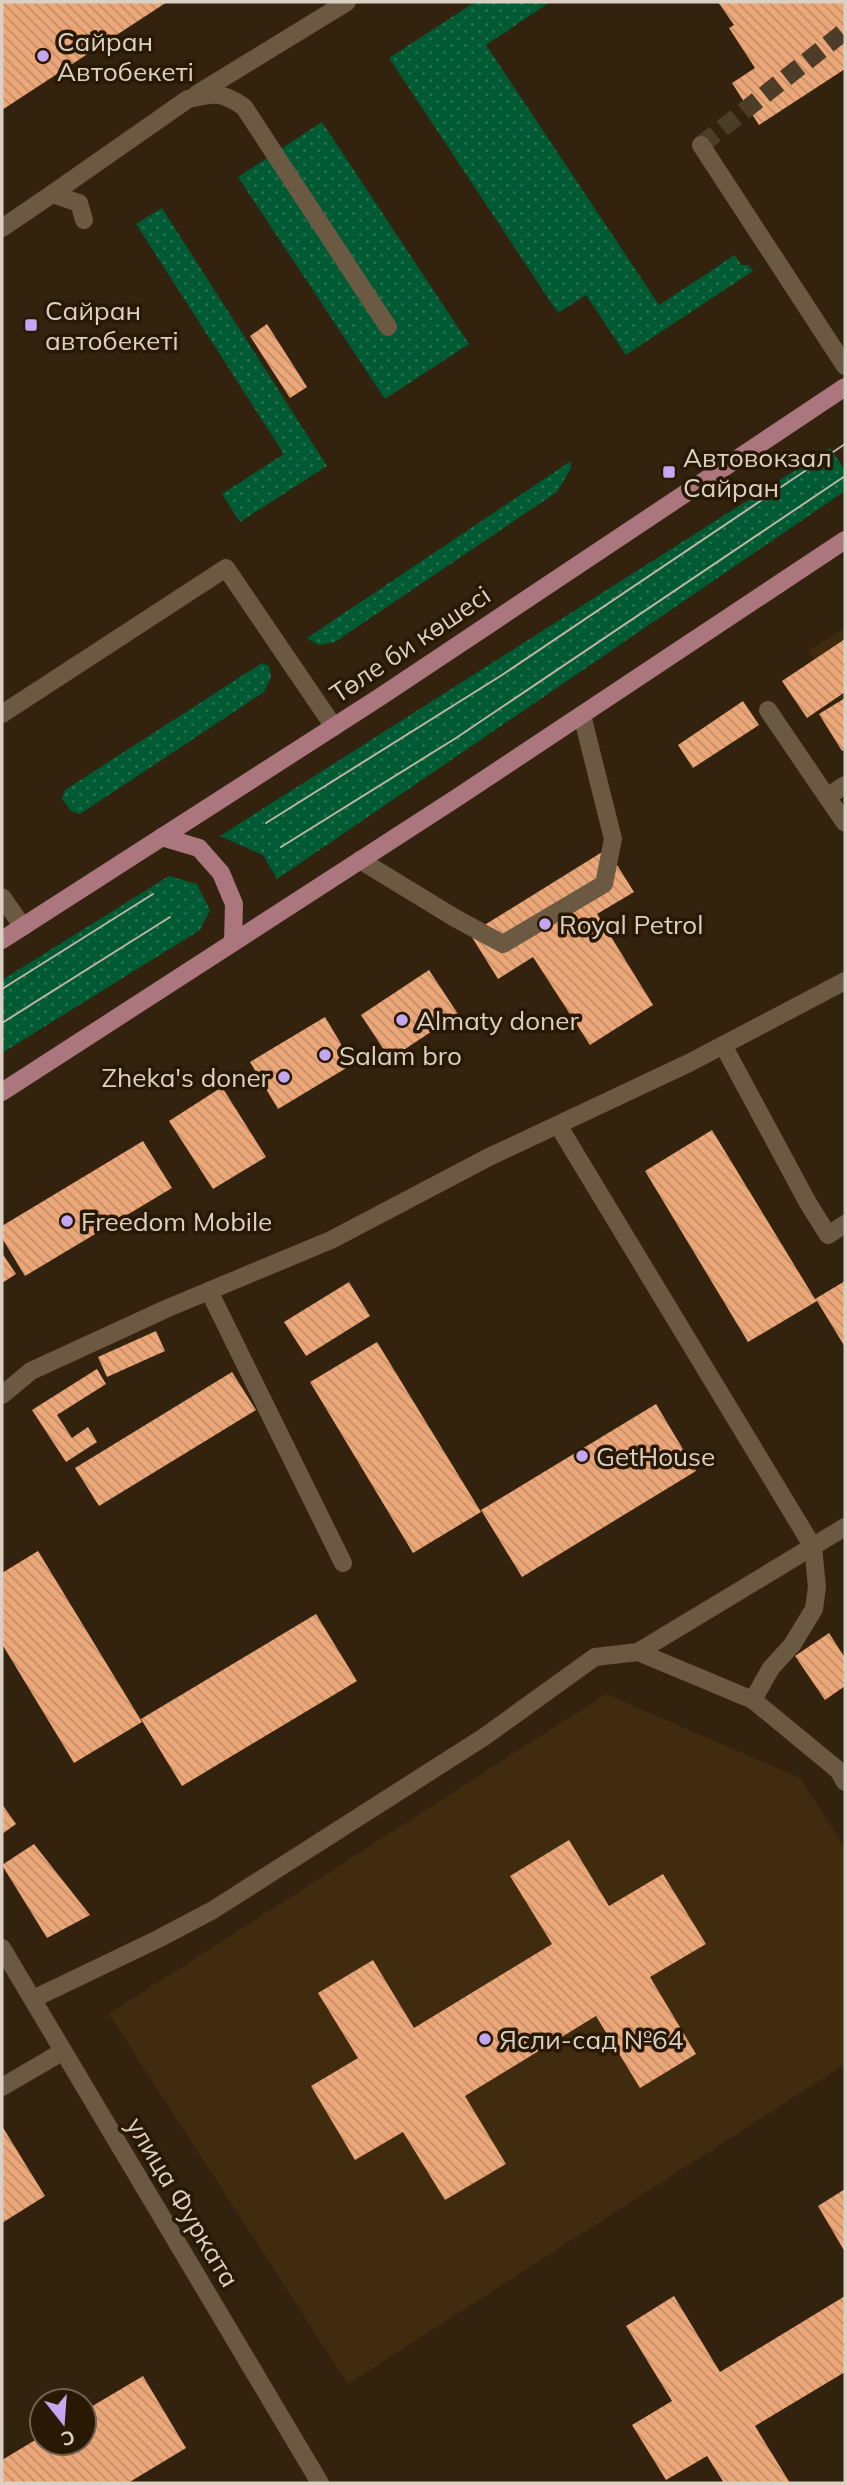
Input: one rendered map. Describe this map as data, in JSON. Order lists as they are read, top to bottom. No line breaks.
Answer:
{"streets":{"main road":["Төле би көшесі"],"street":["улица Фурката"]},"places":{"other":["Сайран Автобекеті","Royal Petrol","Almaty doner","Salam bro","Zheka's doner","Freedom Mobile","GetHouse","Ясли-сад №64"],"transit":["Сайран автобекеті","Автовокзал Сайран"]},"north":"bottom"}
